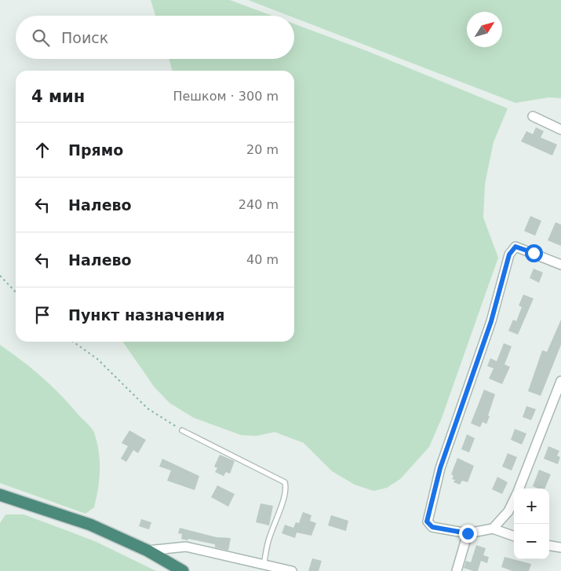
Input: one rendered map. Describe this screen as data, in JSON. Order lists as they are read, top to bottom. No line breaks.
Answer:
{"north":"top right","page":{"search":"Поиск","heading":["4 мин","Пешком · 300 m"],"list":[["Прямо","20 m"],["Налево","240 m"],["Налево","40 m"],"Пункт назначения"],"map_buttons":["+","−"]}}
